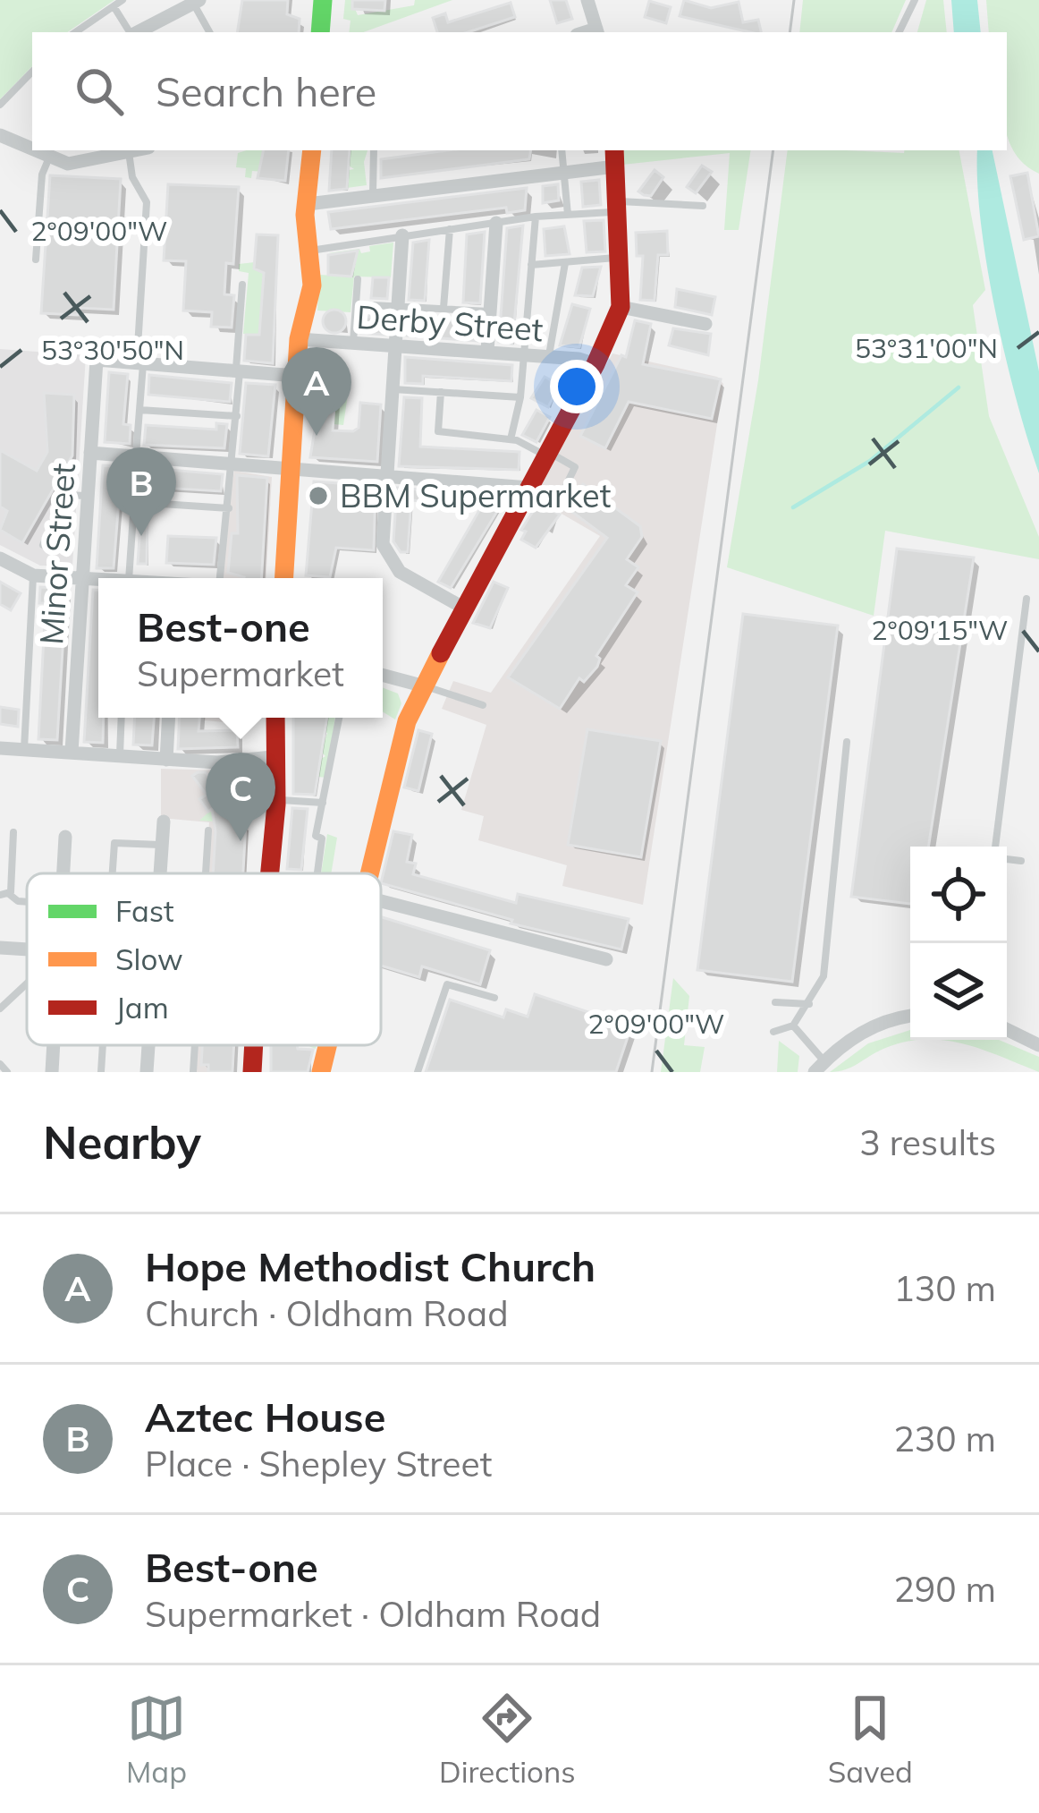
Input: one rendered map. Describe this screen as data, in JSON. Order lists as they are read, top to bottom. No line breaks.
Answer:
{"streets":{"street":["Derby Street","Minor Street"]},"places":["BBM Supermarket"],"legend":["Fast","Slow","Jam"],"page":{"search":"Search here","pins":["A","B","C"],"popup":["Best-one","Supermarket"],"heading":["Nearby","3 results"],"list":[{"mark":"A","name":"Hope Methodist Church","note":"Church · Oldham Road","value":"130 m"},{"mark":"B","name":"Aztec House","note":"Place · Shepley Street","value":"230 m"},{"mark":"C","name":"Best-one","note":"Supermarket · Oldham Road","value":"290 m"}],"nav":["Map","Directions","Saved"]},"coordinates":["2°09'00\"W","53°31'00\"N","53°30'50\"N","2°09'15\"W"]}
